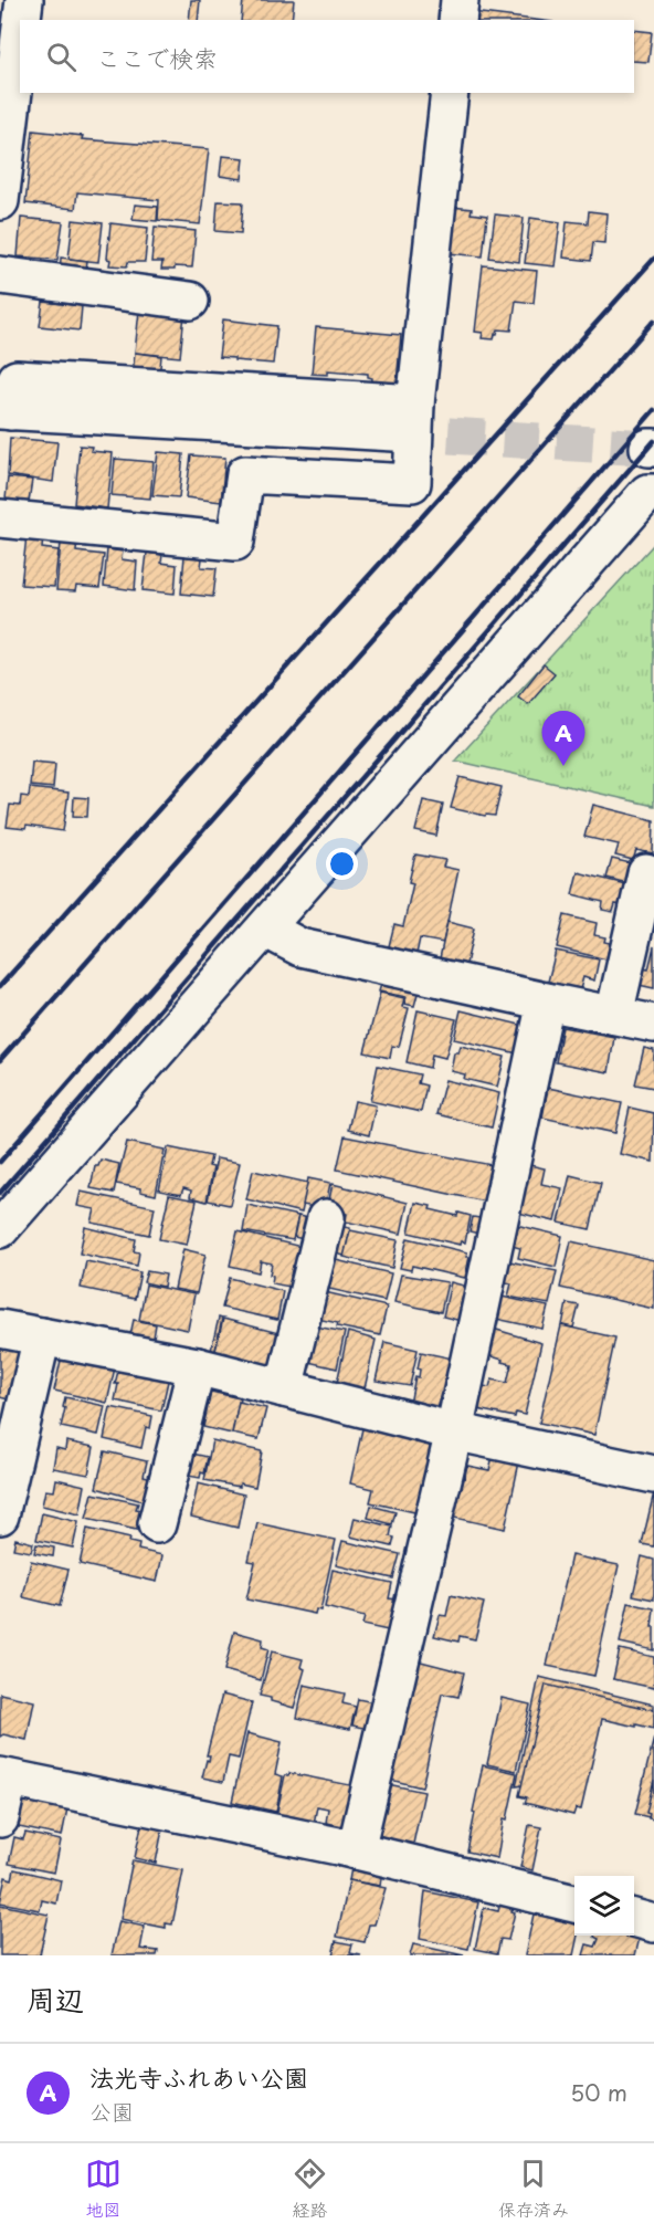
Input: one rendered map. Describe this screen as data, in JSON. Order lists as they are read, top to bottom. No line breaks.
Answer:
{"page":{"search":"ここで検索","pins":"A","heading":"周辺","list":[{"mark":"A","name":"法光寺ふれあい公園","note":"公園","value":"50 m"}],"nav":["地図","経路","保存済み"]}}
